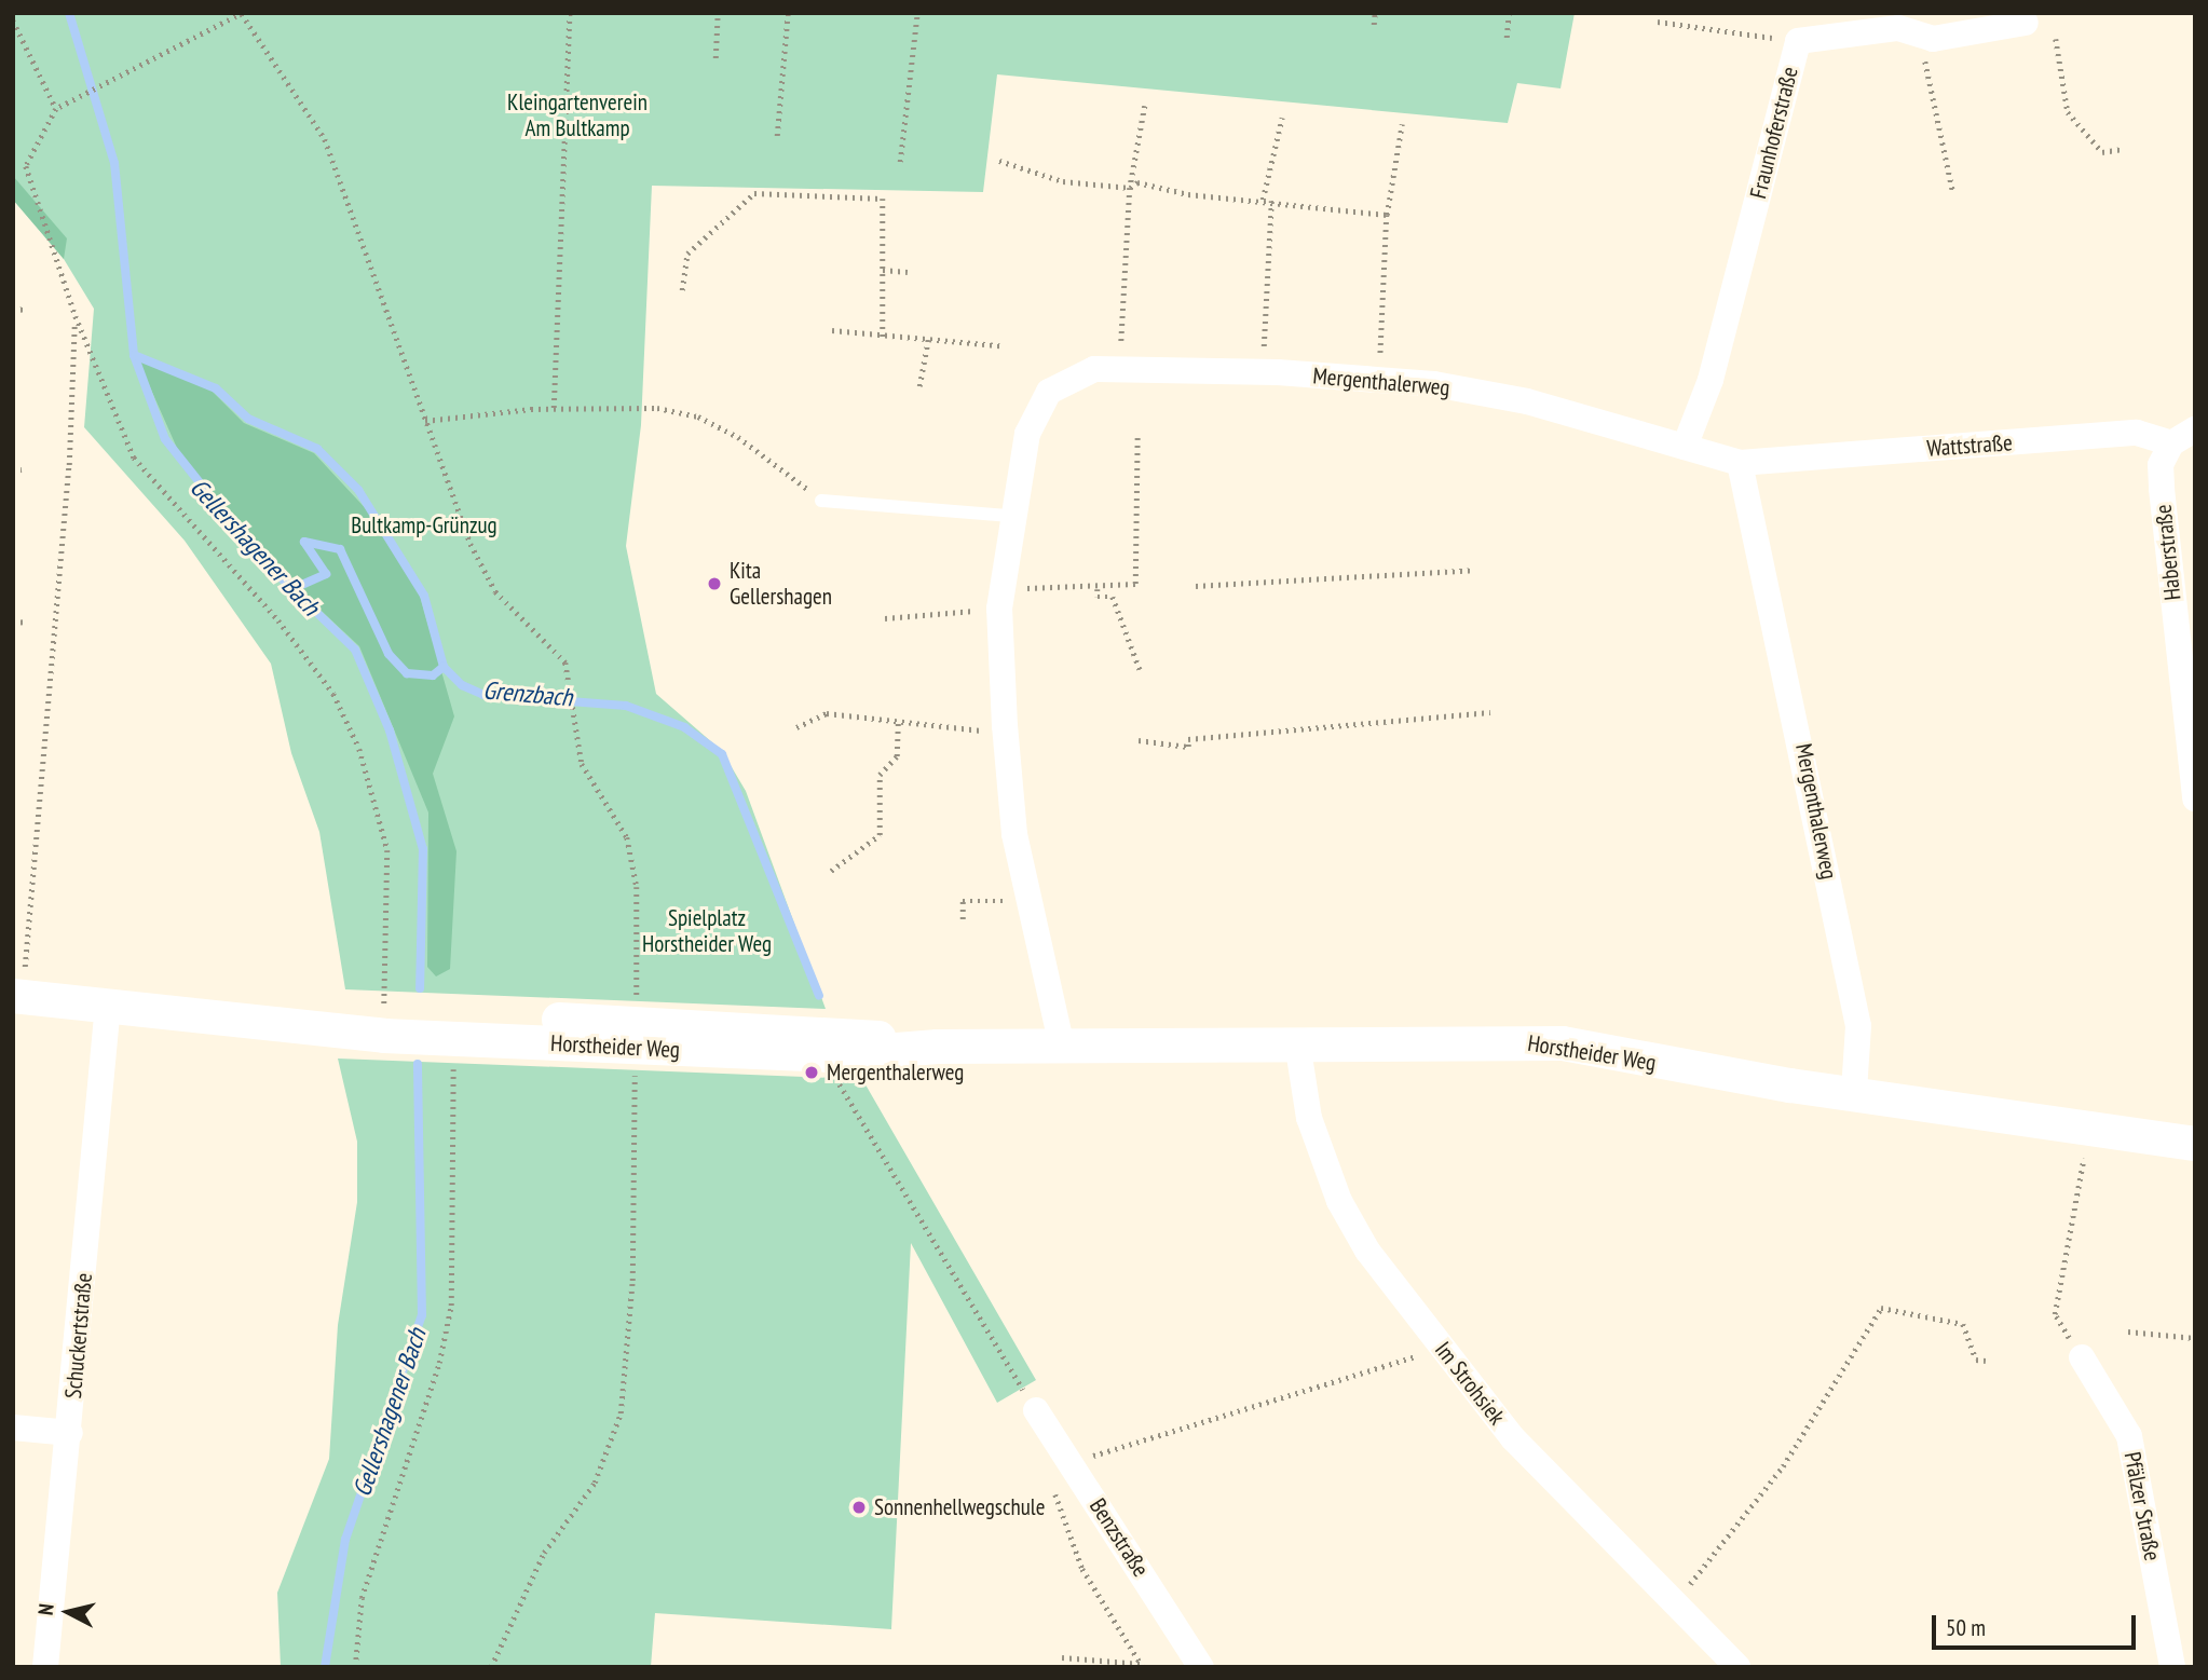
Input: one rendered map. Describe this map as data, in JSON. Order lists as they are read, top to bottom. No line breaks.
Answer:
{"streets":{"street":["Fraunhoferstraße","Mergenthalerweg","Wattstraße","Haberstraße","Horstheider Weg","Schuckertstraße","Im Strohsiek","Pfälzer Straße","Benzstraße"]},"crossings":[["Fraunhoferstraße","Mergenthalerweg"],["Mergenthalerweg","Wattstraße"],["Mergenthalerweg","Horstheider Weg"],["Wattstraße","Haberstraße"],["Horstheider Weg","Schuckertstraße"],["Horstheider Weg","Im Strohsiek"]],"water":["Gellershagener Bach","Grenzbach"],"parks":["Kleingartenverein Am Bultkamp","Bultkamp-Grünzug","Spielplatz Horstheider Weg"],"places":["Kita Gellershagen","Mergenthalerweg","Sonnenhellwegschule"],"scale_bar":"50 m","north":"left"}
